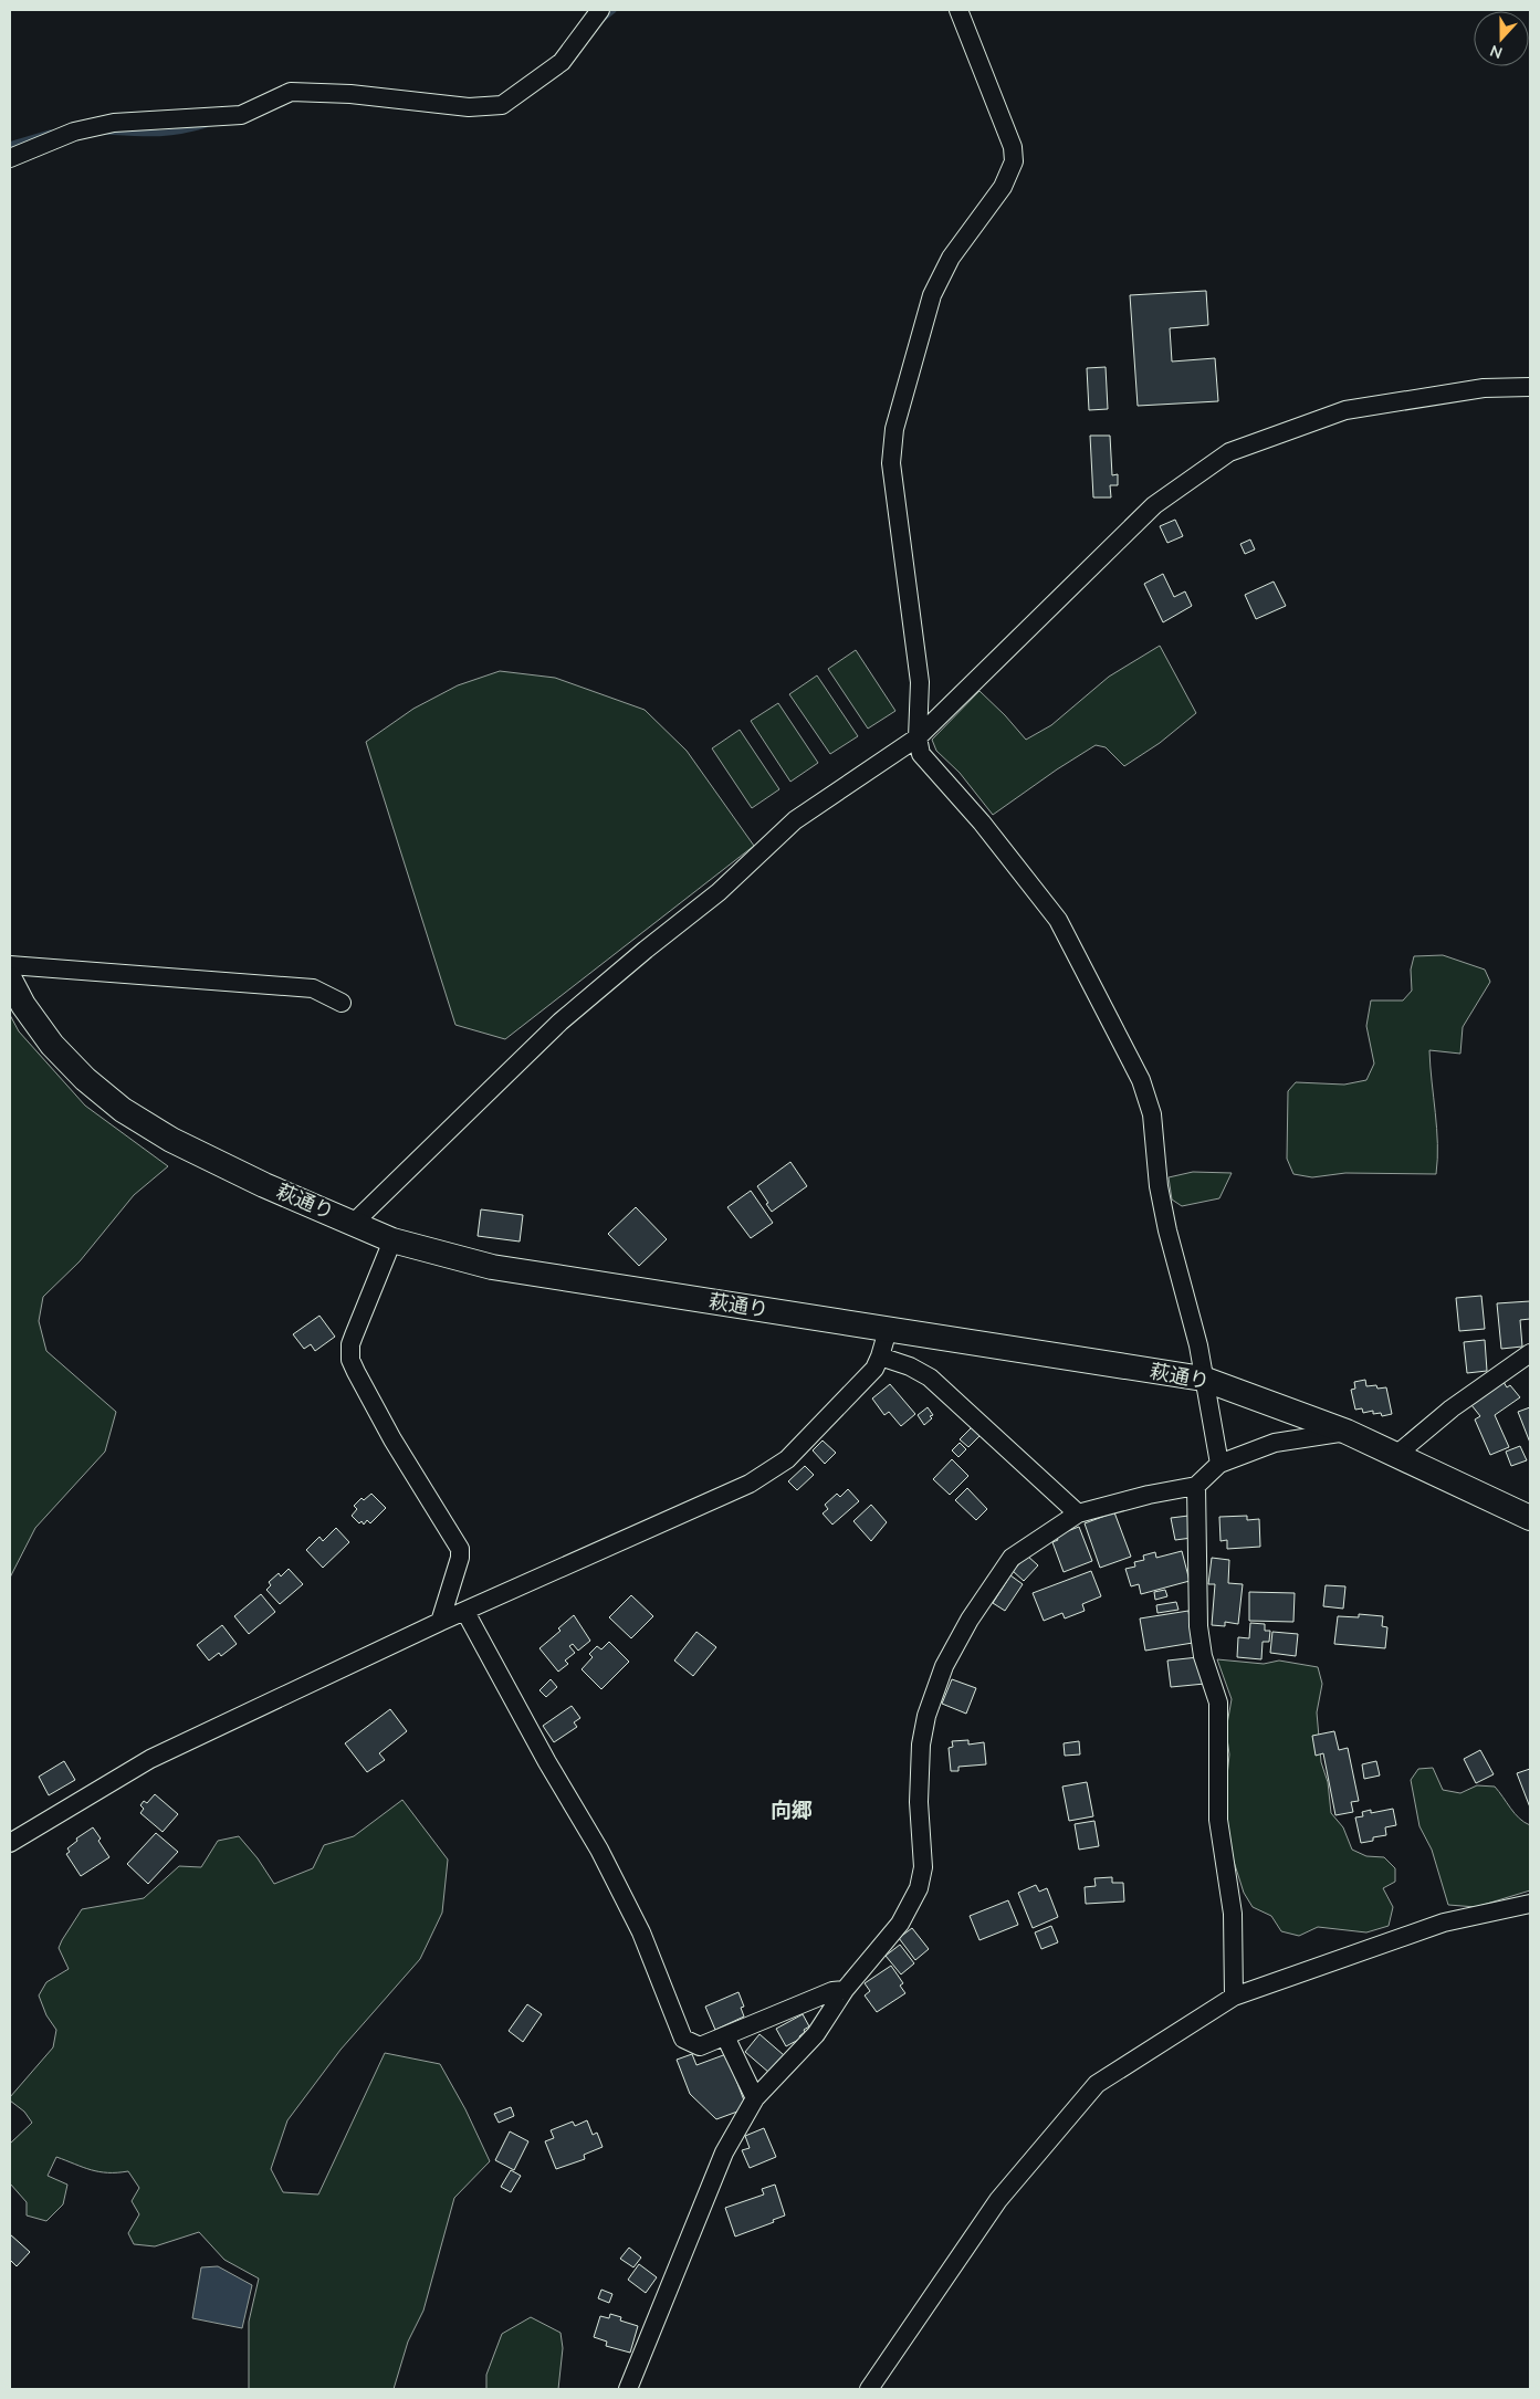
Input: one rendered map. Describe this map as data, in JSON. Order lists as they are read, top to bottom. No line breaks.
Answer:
{"streets":{"street":["萩通り"]},"districts":["向郷"],"north":"bottom"}
